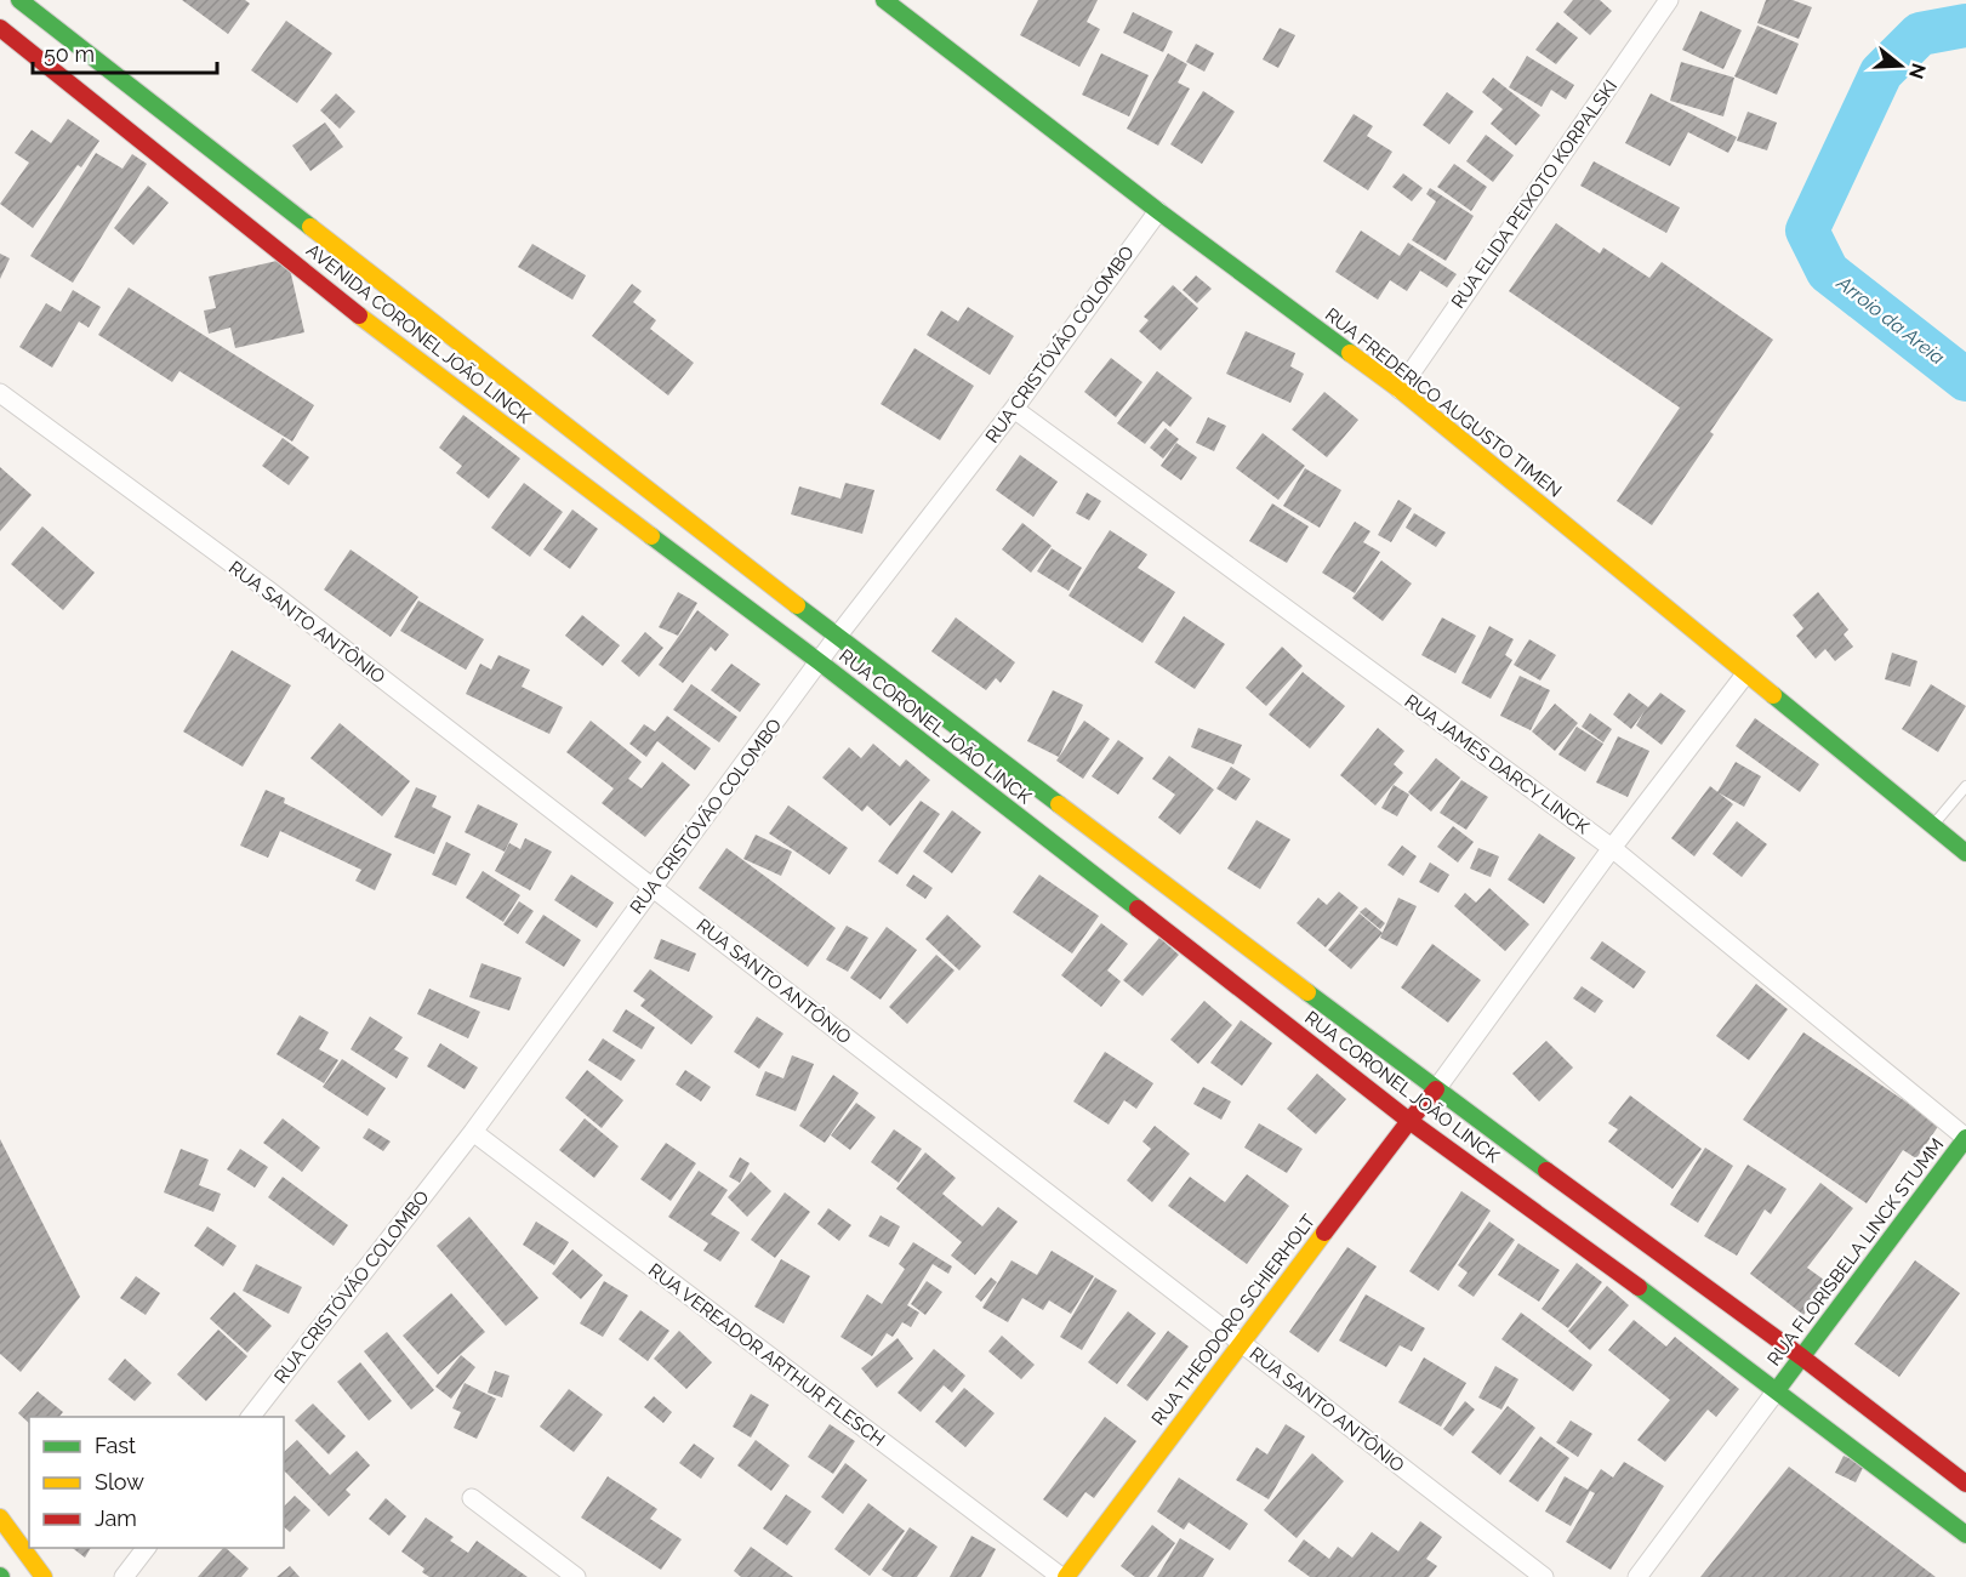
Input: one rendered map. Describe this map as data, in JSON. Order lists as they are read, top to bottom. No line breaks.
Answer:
{"streets":{"main road":["AVENIDA CORONEL JOÃO LINCK","RUA FREDERICO AUGUSTO TIMEN","RUA CORONEL JOÃO LINCK","RUA FLORISBELA LINCK STUMM","RUA THEODORO SCHIERHOLT"],"street":["RUA ELIDA PEIXOTO KORPALSKI","RUA CRISTÓVÃO COLOMBO","RUA SANTO ANTÔNIO","RUA JAMES DARCY LINCK","RUA VEREADOR ARTHUR FLESCH"]},"crossings":[["RUA ELIDA PEIXOTO KORPALSKI","RUA FREDERICO AUGUSTO TIMEN"],["AVENIDA CORONEL JOÃO LINCK","RUA CRISTÓVÃO COLOMBO"],["AVENIDA CORONEL JOÃO LINCK","RUA CORONEL JOÃO LINCK"],["RUA CRISTÓVÃO COLOMBO","RUA FREDERICO AUGUSTO TIMEN"],["RUA CRISTÓVÃO COLOMBO","RUA SANTO ANTÔNIO"],["RUA CRISTÓVÃO COLOMBO","RUA CORONEL JOÃO LINCK"],["RUA CRISTÓVÃO COLOMBO","RUA JAMES DARCY LINCK"],["RUA CRISTÓVÃO COLOMBO","RUA VEREADOR ARTHUR FLESCH"],["RUA SANTO ANTÔNIO","RUA THEODORO SCHIERHOLT"],["RUA CORONEL JOÃO LINCK","RUA FLORISBELA LINCK STUMM"],["RUA CORONEL JOÃO LINCK","RUA THEODORO SCHIERHOLT"],["RUA JAMES DARCY LINCK","RUA FLORISBELA LINCK STUMM"],["RUA THEODORO SCHIERHOLT","RUA VEREADOR ARTHUR FLESCH"]],"water":["Arroio da Areia"],"legend":["Fast","Slow","Jam"],"scale_bar":"50 m","north":"right"}
